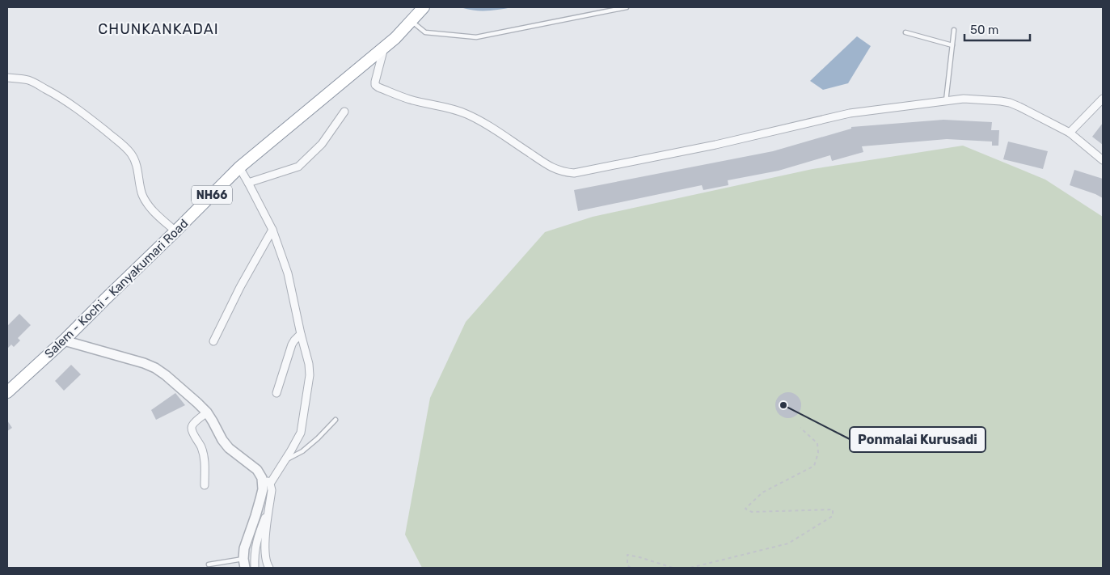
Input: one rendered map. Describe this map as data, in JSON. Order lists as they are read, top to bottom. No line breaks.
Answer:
{"streets":{"highway":["NH66","Salem - Kochi - Kanyakumari Road"]},"districts":["CHUNKANKADAI"],"places":["Ponmalai Kurusadi"],"scale_bar":"50 m"}
